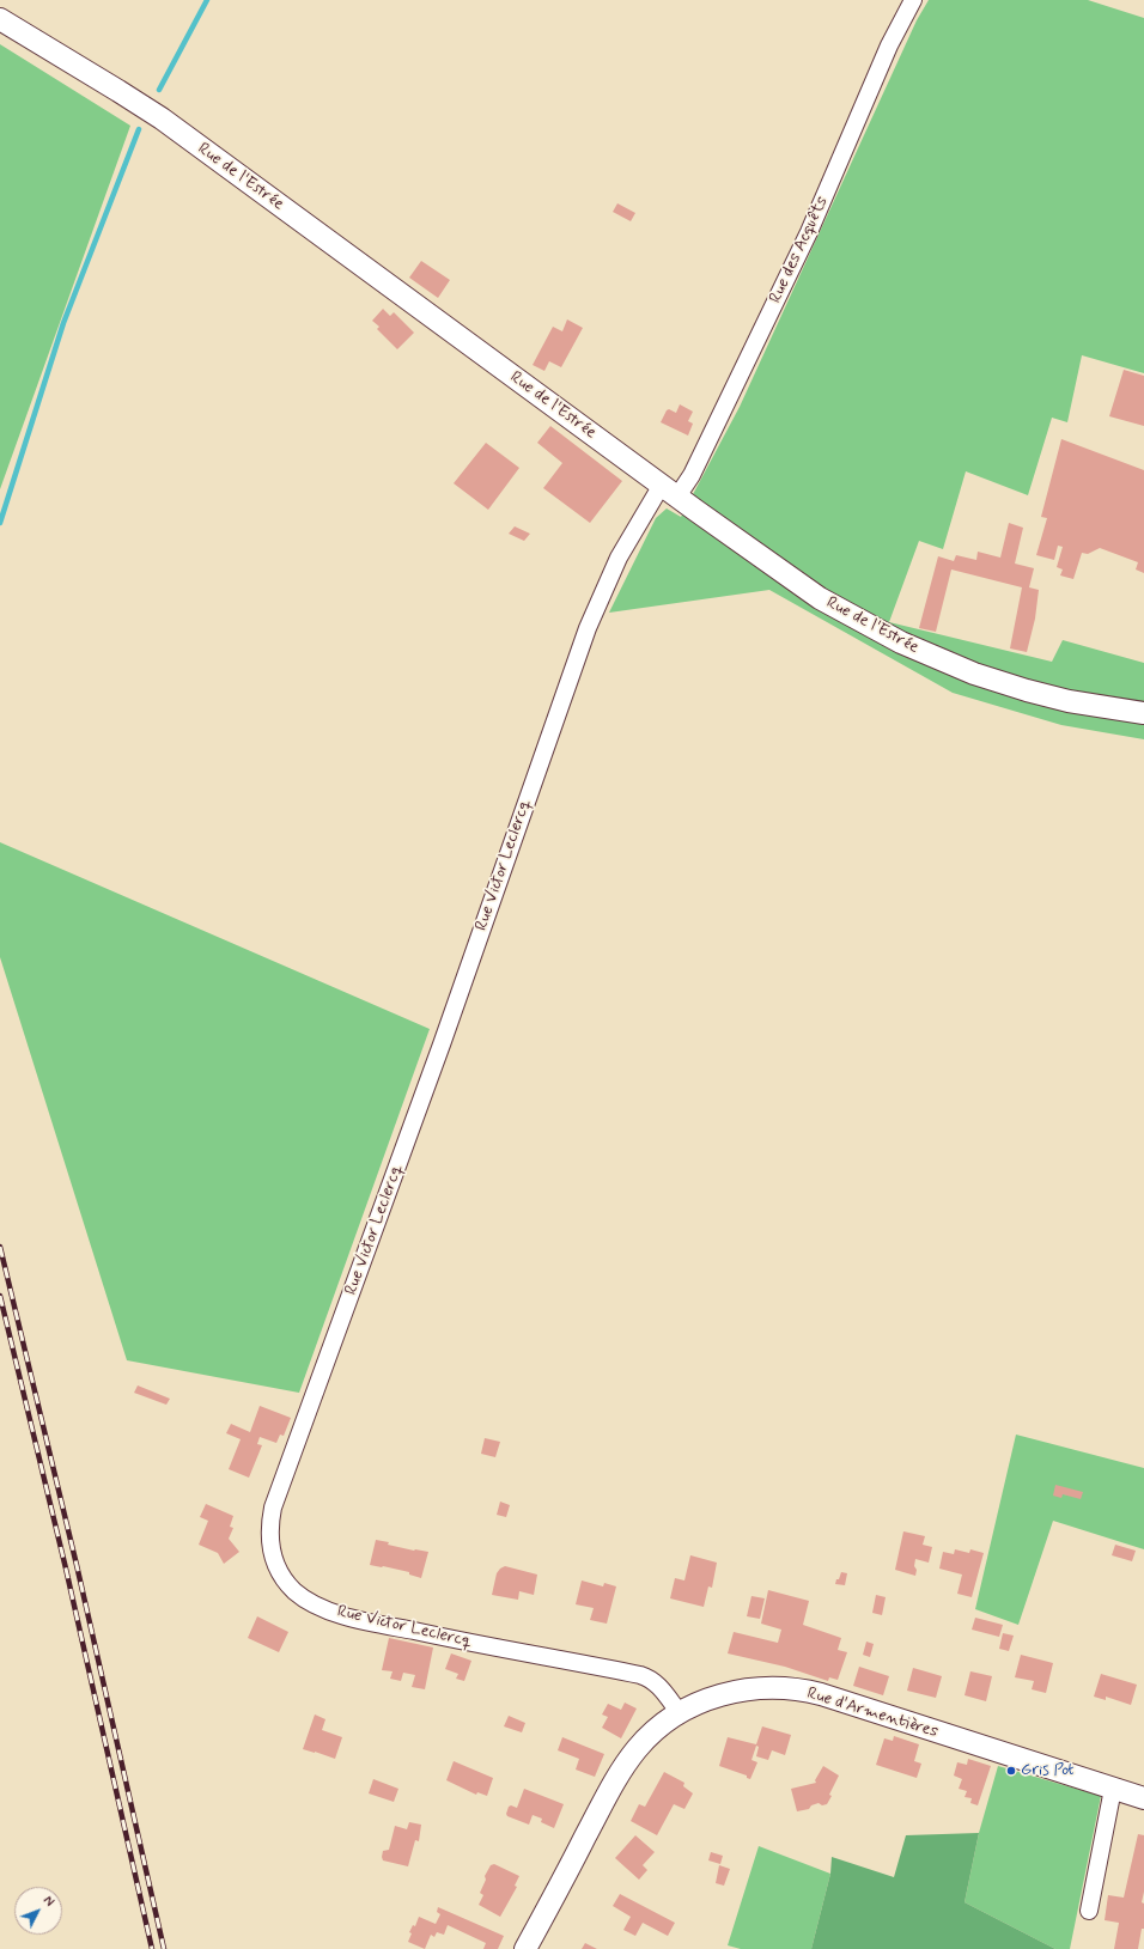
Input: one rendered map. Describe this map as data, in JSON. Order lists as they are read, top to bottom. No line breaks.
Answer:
{"streets":{"main road":["Rue de l'Estrée","Rue d'Armentières"],"street":["Rue des Acquêts","Rue Victor Leclercq"]},"crossings":[["Rue de l'Estrée","Rue des Acquêts"],["Rue de l'Estrée","Rue Victor Leclercq"],["Rue des Acquêts","Rue Victor Leclercq"],["Rue Victor Leclercq","Rue d'Armentières"]],"places":["Gris Pot"],"north":"top right"}
